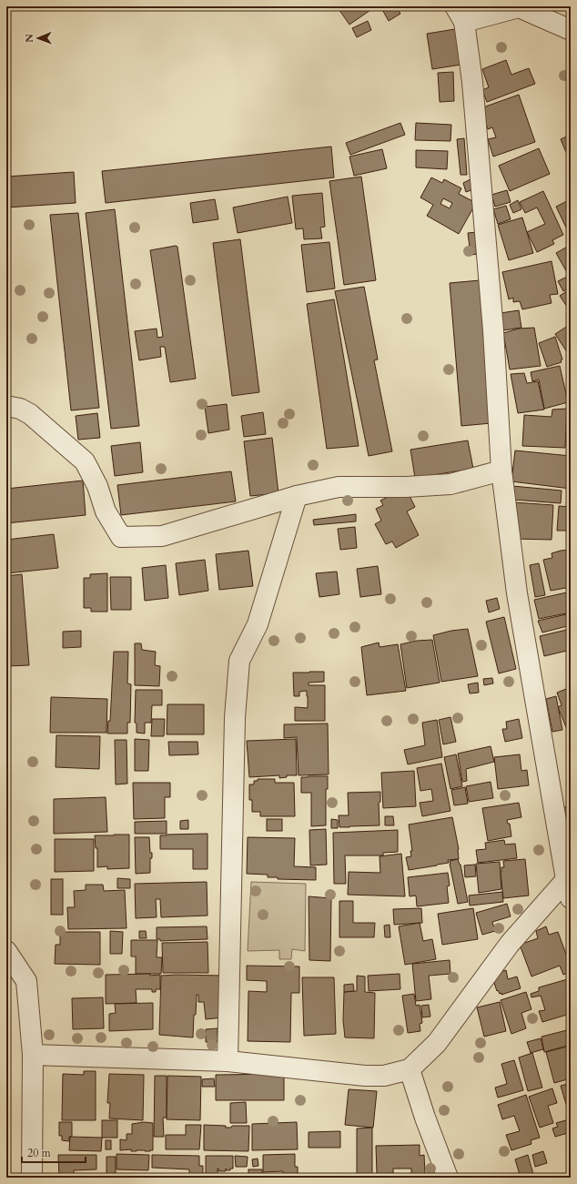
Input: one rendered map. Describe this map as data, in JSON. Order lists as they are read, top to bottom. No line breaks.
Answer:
{"scale_bar":"20 m","north":"left"}
